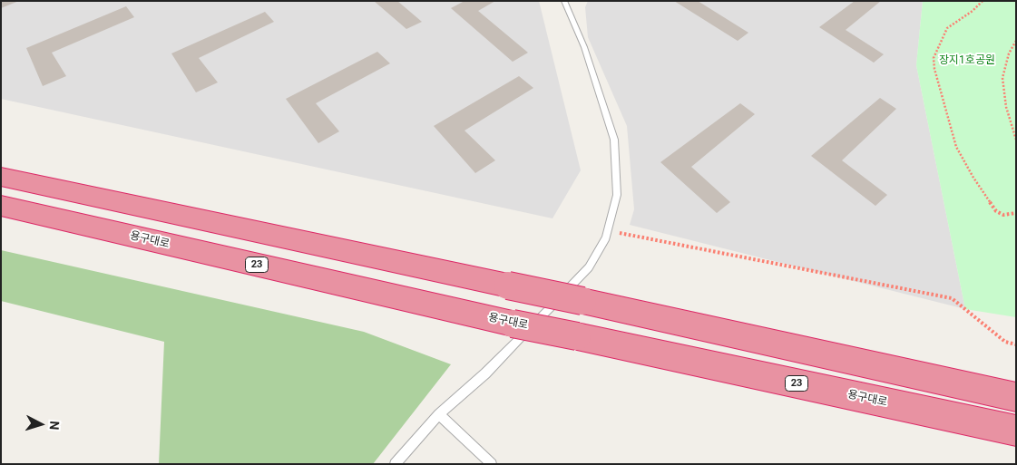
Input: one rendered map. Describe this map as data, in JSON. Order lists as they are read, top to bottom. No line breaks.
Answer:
{"streets":{"highway":["용구대로","23"]},"parks":["장지1호공원"],"north":"right"}
